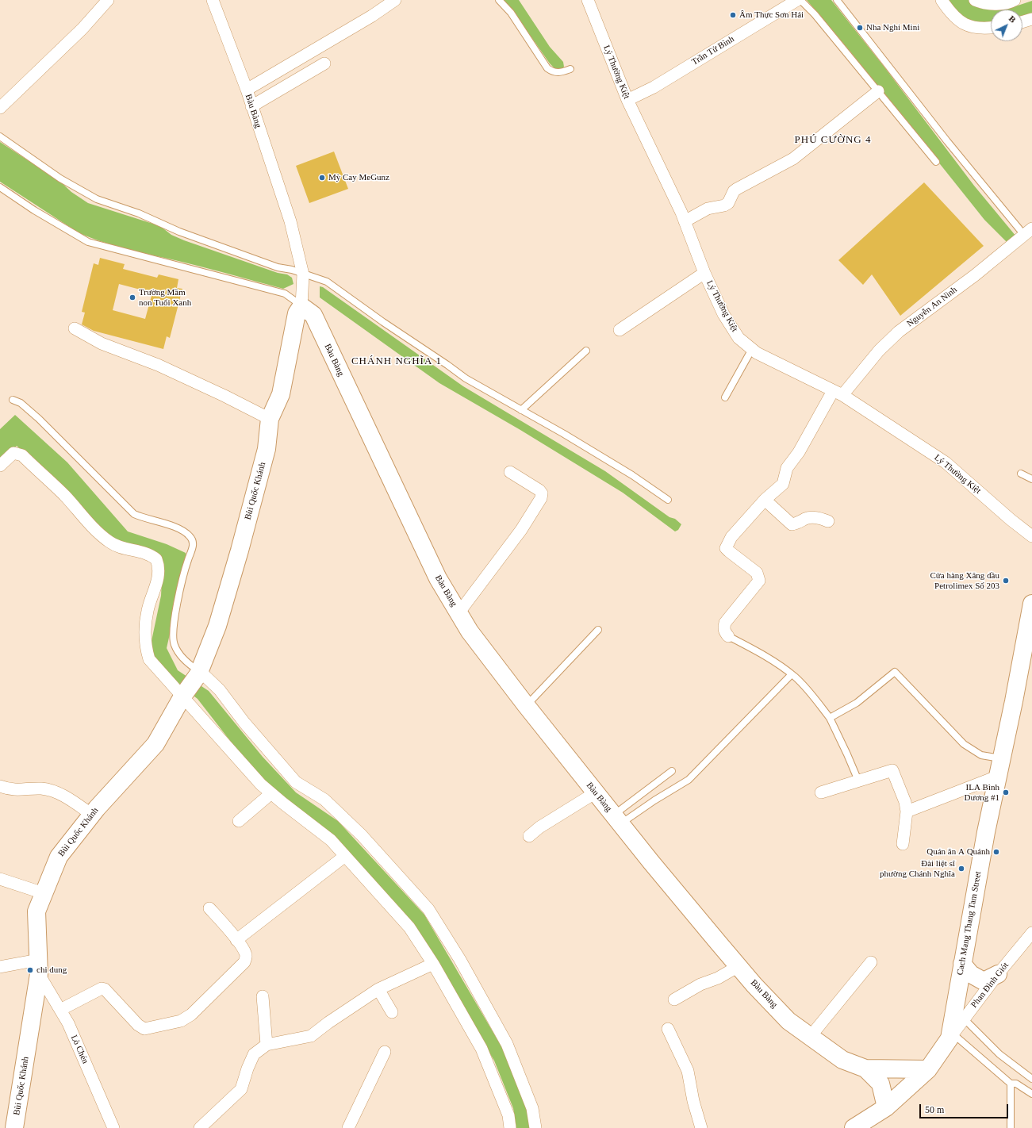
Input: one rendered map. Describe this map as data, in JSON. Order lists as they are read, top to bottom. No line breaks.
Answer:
{"streets":{"street":["Trần Tử Bình","Lý Thường Kiệt","Bàu Bàng","Nguyễn An Ninh","Bùi Quốc Khánh","Cach Mang Thang Tam Street","Phan Đình Giót","Lò Chén"]},"crossings":[["Trần Tử Bình","Lý Thường Kiệt"],["Lý Thường Kiệt","Nguyễn An Ninh"],["Bàu Bàng","Bùi Quốc Khánh"],["Bùi Quốc Khánh","Lò Chén"],["Cach Mang Thang Tam Street","Phan Đình Giót"]],"districts":["PHÚ CƯỜNG 4","CHÁNH NGHĨA 1"],"places":["Âm Thực Sơn Hải","Nha Nghi Mini","Mỳ Cay MeGunz","Trường Mầm non Tuổi Xanh","Cửa hàng Xăng dầu Petrolimex Số 203","ILA Bình Dương #1","Quán ăn A Quánh","Đài liệt sĩ phường Chánh Nghĩa","chi dung"],"scale_bar":"50 m","north":"top right"}
